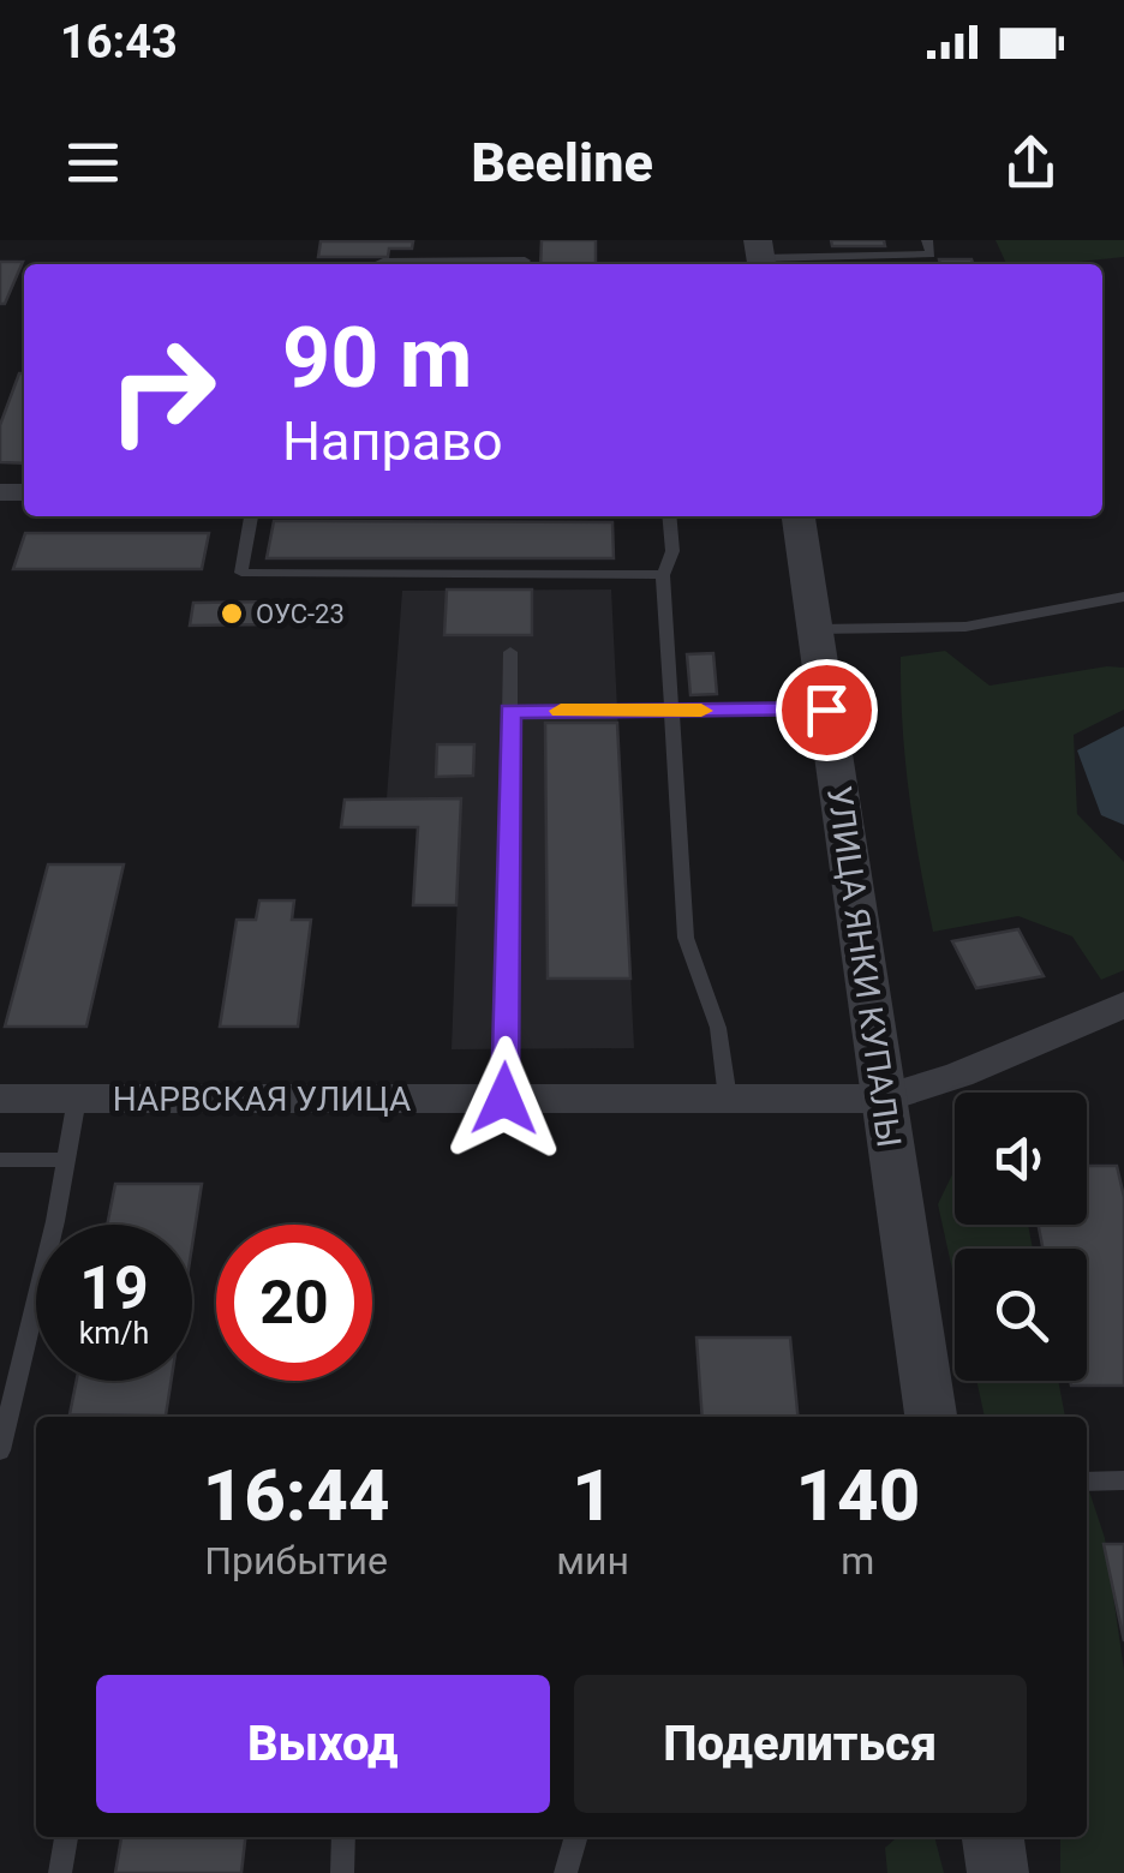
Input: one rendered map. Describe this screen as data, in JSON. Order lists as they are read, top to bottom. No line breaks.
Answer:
{"streets":{"street":["УЛИЦА ЯНКИ КУПАЛЫ","НАРВСКАЯ УЛИЦА"]},"crossings":[["УЛИЦА ЯНКИ КУПАЛЫ","НАРВСКАЯ УЛИЦА"]],"places":["ОУС-23"],"page":{"status":"16:43","header":"Beeline","turn":["90 m","Направо"],"speed":"19 km/h","limit":"20","eta":["16:44","Прибытие","1","мин","140","m"],"buttons":["Выход","Поделиться"]}}
